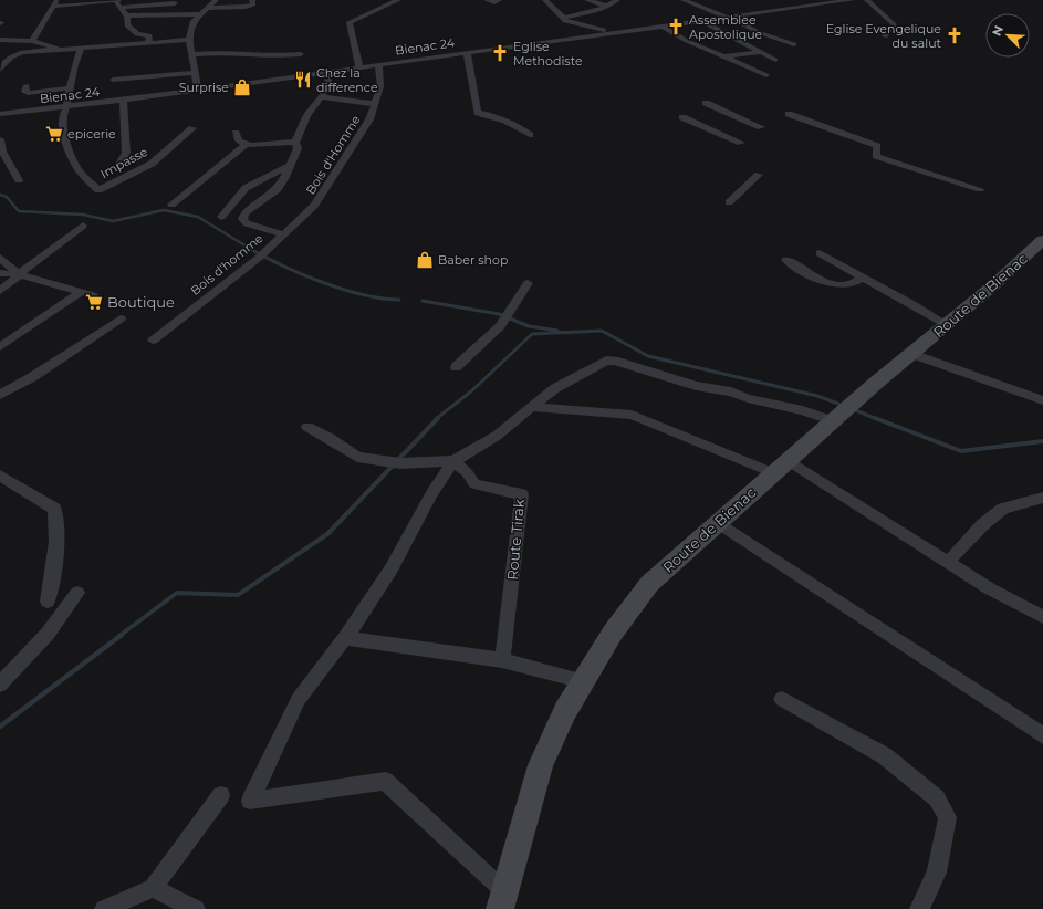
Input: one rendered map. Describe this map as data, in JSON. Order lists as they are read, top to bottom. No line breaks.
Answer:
{"streets":{"main road":["Route de Bienac"],"street":["Bienac 24","Bois d'Homme","Impasse","Bois d'homme","Route Tirak"]},"crossings":[["Bienac 24","Bois d'Homme"],["Bienac 24","Impasse"],["Bois d'Homme","Bois d'homme"]],"places":{"church":["Assemblee Apostolique","Eglise Evengelique du salut","Eglise Methodiste"],"restaurant":["Chez la difference"],"shop":["Surprise","Baber shop"],"supermarket":["epicerie","Boutique"]},"north":"top left"}
